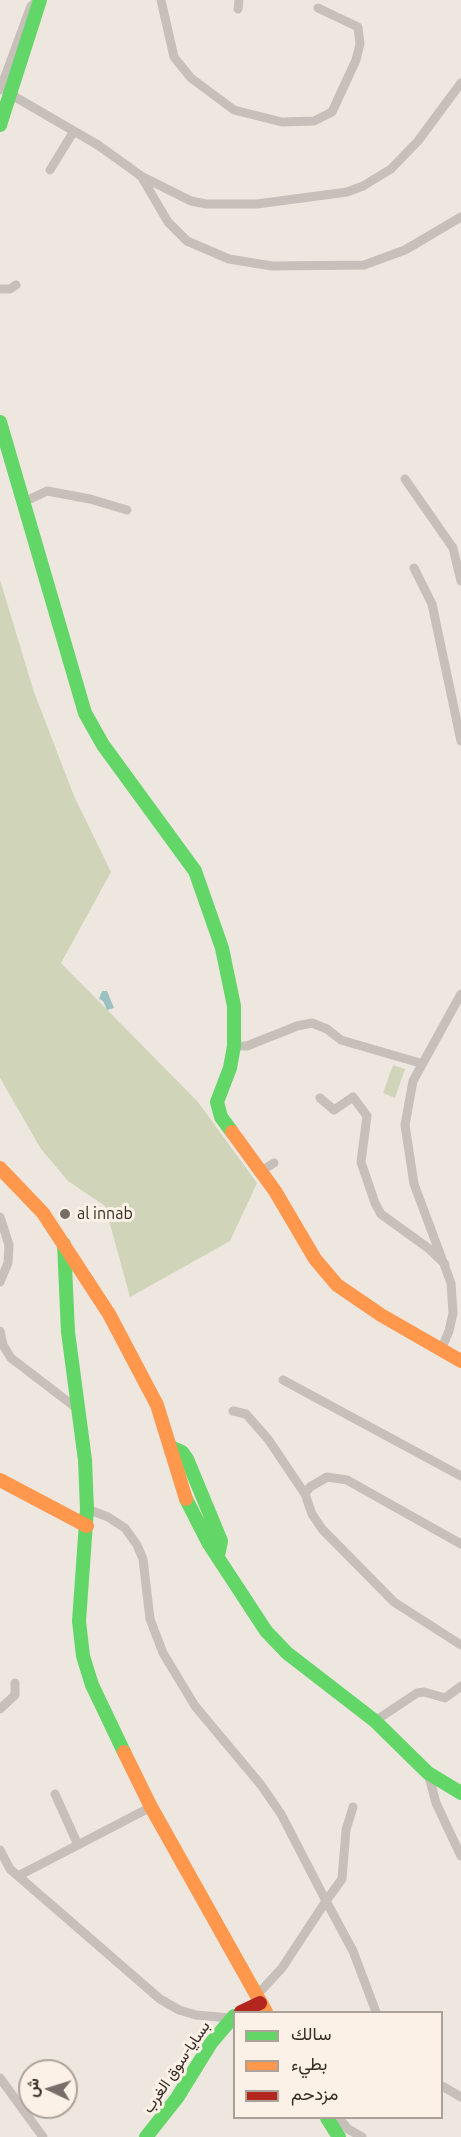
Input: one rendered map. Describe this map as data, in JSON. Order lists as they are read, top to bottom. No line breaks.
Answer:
{"streets":{"main road":["بسايا-سوق الغرب"]},"places":["al innab"],"legend":["سالك","بطيء","مزدحم"],"north":"left"}
